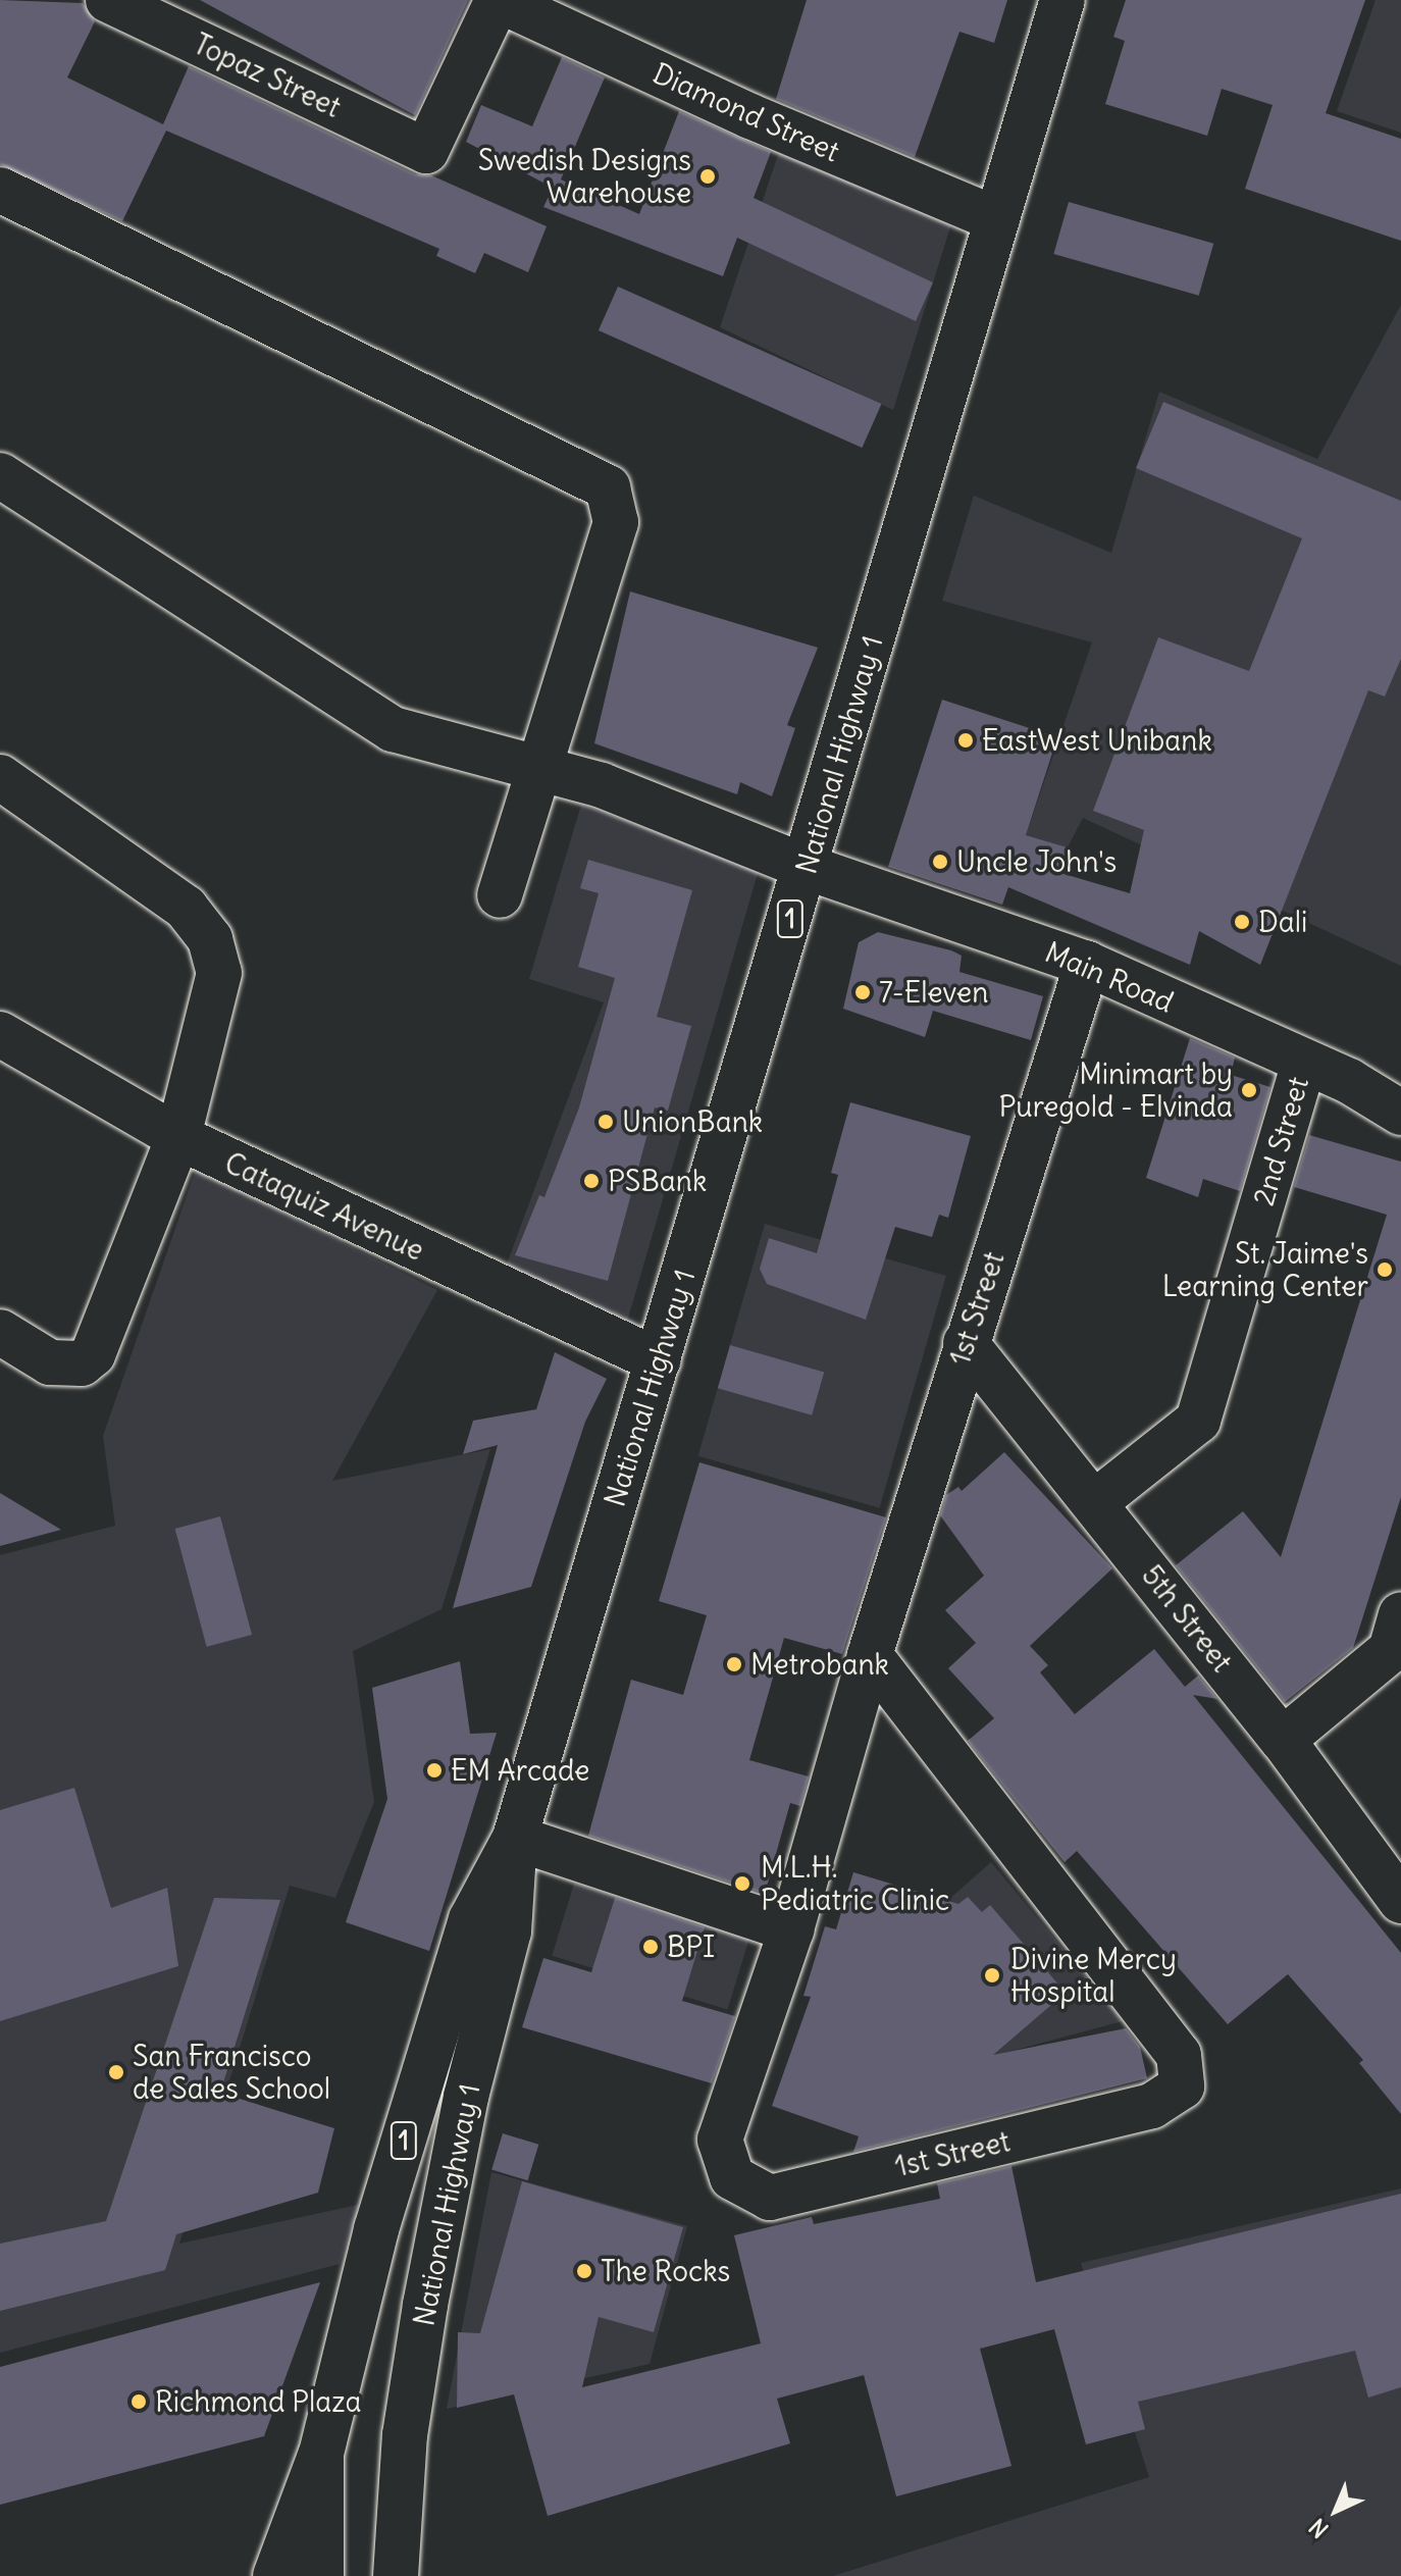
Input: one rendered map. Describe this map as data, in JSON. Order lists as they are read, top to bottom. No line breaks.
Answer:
{"streets":{"main road":["Topaz Street","Diamond Street","National Highway 1","1","Main Road","2nd Street","Cataquiz Avenue","1st Street","5th Street"]},"crossings":[["Topaz Street","Diamond Street"],["Diamond Street","National Highway 1"],["National Highway 1","Main Road"],["National Highway 1","Cataquiz Avenue"],["Main Road","2nd Street"],["Main Road","1st Street"],["2nd Street","5th Street"],["1st Street","5th Street"]],"places":["Swedish Designs Warehouse","EastWest Unibank","Uncle John's","Dali","7-Eleven","Minimart by Puregold - Elvinda","UnionBank","PSBank","St. Jaime's Learning Center","Metrobank","EM Arcade","M.L.H. Pediatric Clinic","BPI","Divine Mercy Hospital","San Francisco de Sales School","The Rocks","Richmond Plaza"],"north":"bottom left"}
